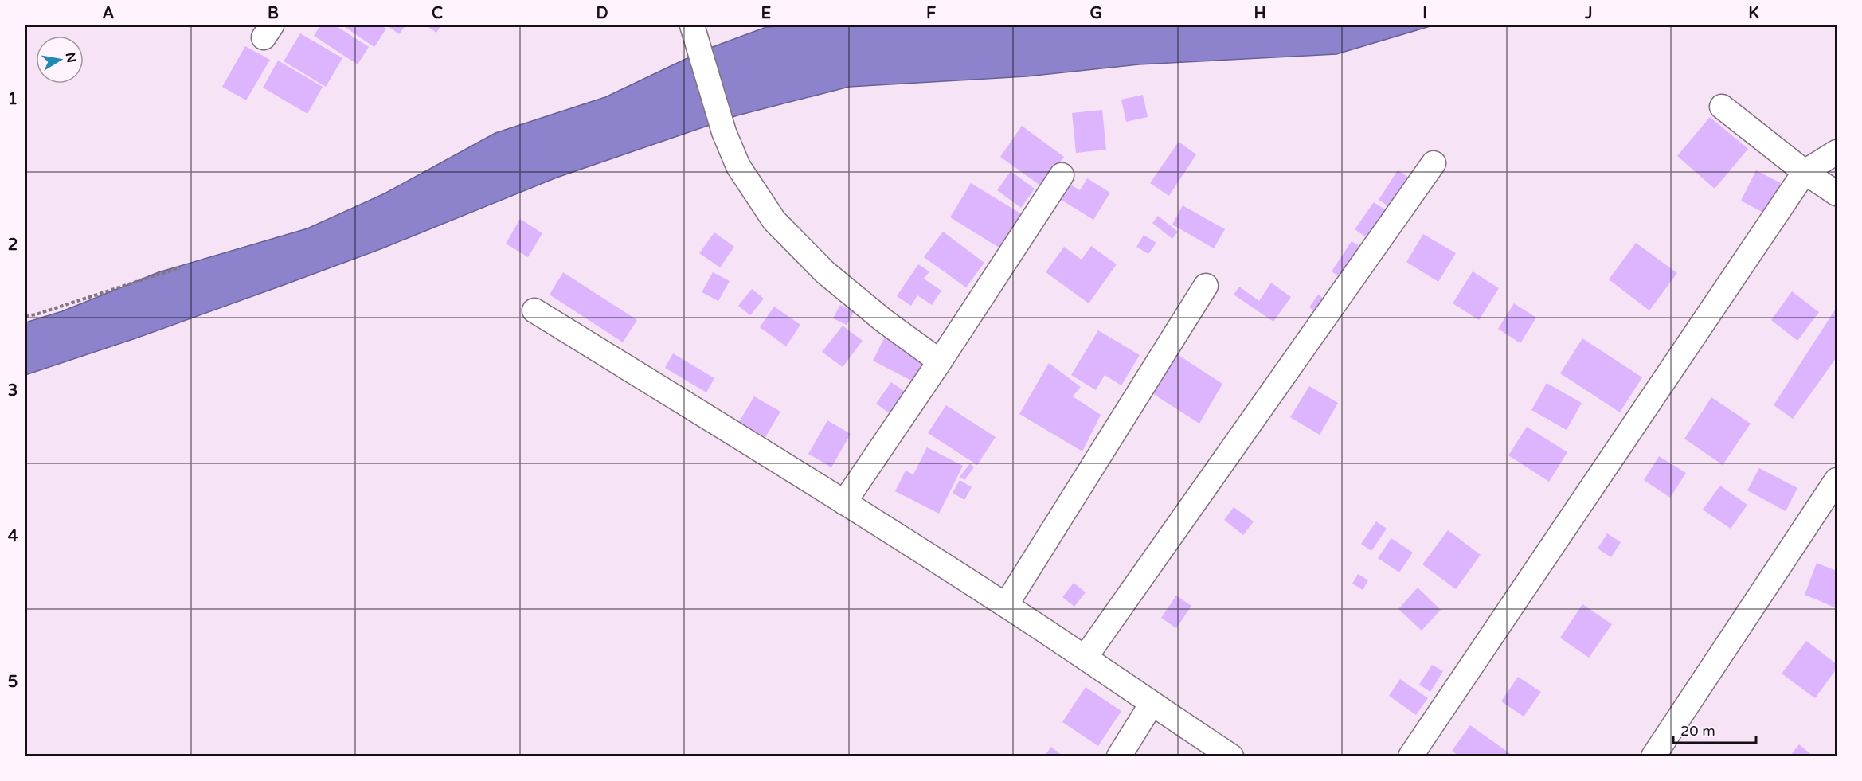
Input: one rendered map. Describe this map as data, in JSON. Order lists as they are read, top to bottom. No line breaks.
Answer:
{"scale_bar":"20 m","north":"right","grid":{"columns":["A","B","C","D","E","F","G","H","I","J","K"],"rows":["1","2","3","4","5"]}}
